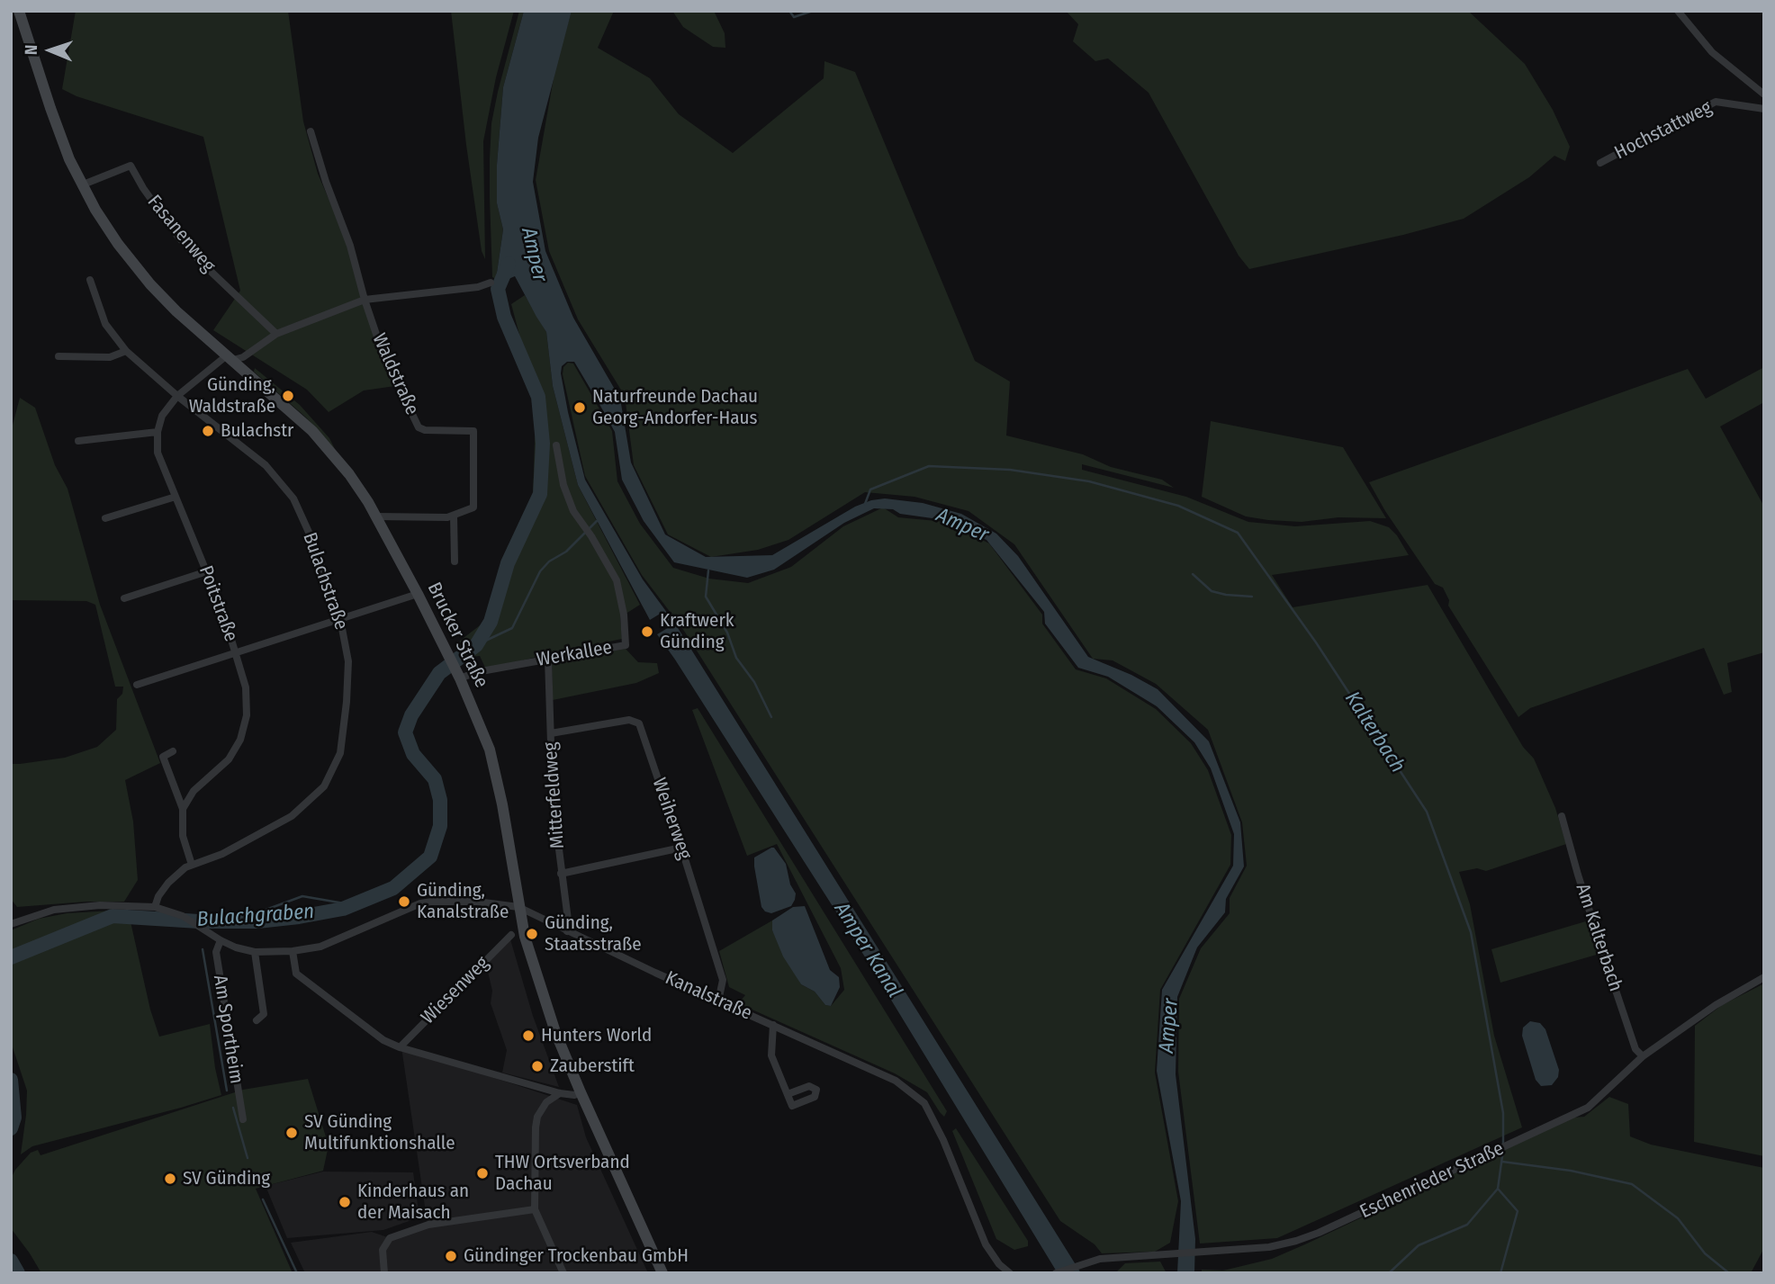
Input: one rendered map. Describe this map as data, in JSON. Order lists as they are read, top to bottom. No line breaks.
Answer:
{"streets":{"main road":["Brucker Straße"],"street":["Hochstattweg","Fasanenweg","Waldstraße","Bulachstraße","Poitstraße","Werkallee","Mitterfeldweg","Weiherweg","Am Kalterbach","Wiesenweg","Kanalstraße","Am Sportheim","Eschenrieder Straße"]},"crossings":[["Fasanenweg","Brucker Straße"],["Brucker Straße","Werkallee"],["Brucker Straße","Kanalstraße"],["Werkallee","Mitterfeldweg"],["Mitterfeldweg","Weiherweg"],["Mitterfeldweg","Kanalstraße"],["Weiherweg","Kanalstraße"],["Am Kalterbach","Eschenrieder Straße"]],"water":["Amper","Kalterbach","Bulachgraben","Amper Kanal"],"places":["Günding, Waldstraße","Naturfreunde Dachau Georg-Andorfer-Haus","Bulachstr","Kraftwerk Günding","Günding, Kanalstraße","Günding, Staatsstraße","Hunters World","Zauberstift","SV Günding Multifunktionshalle","THW Ortsverband Dachau","SV Günding","Kinderhaus an der Maisach","Gündinger Trockenbau GmbH"],"north":"left"}
